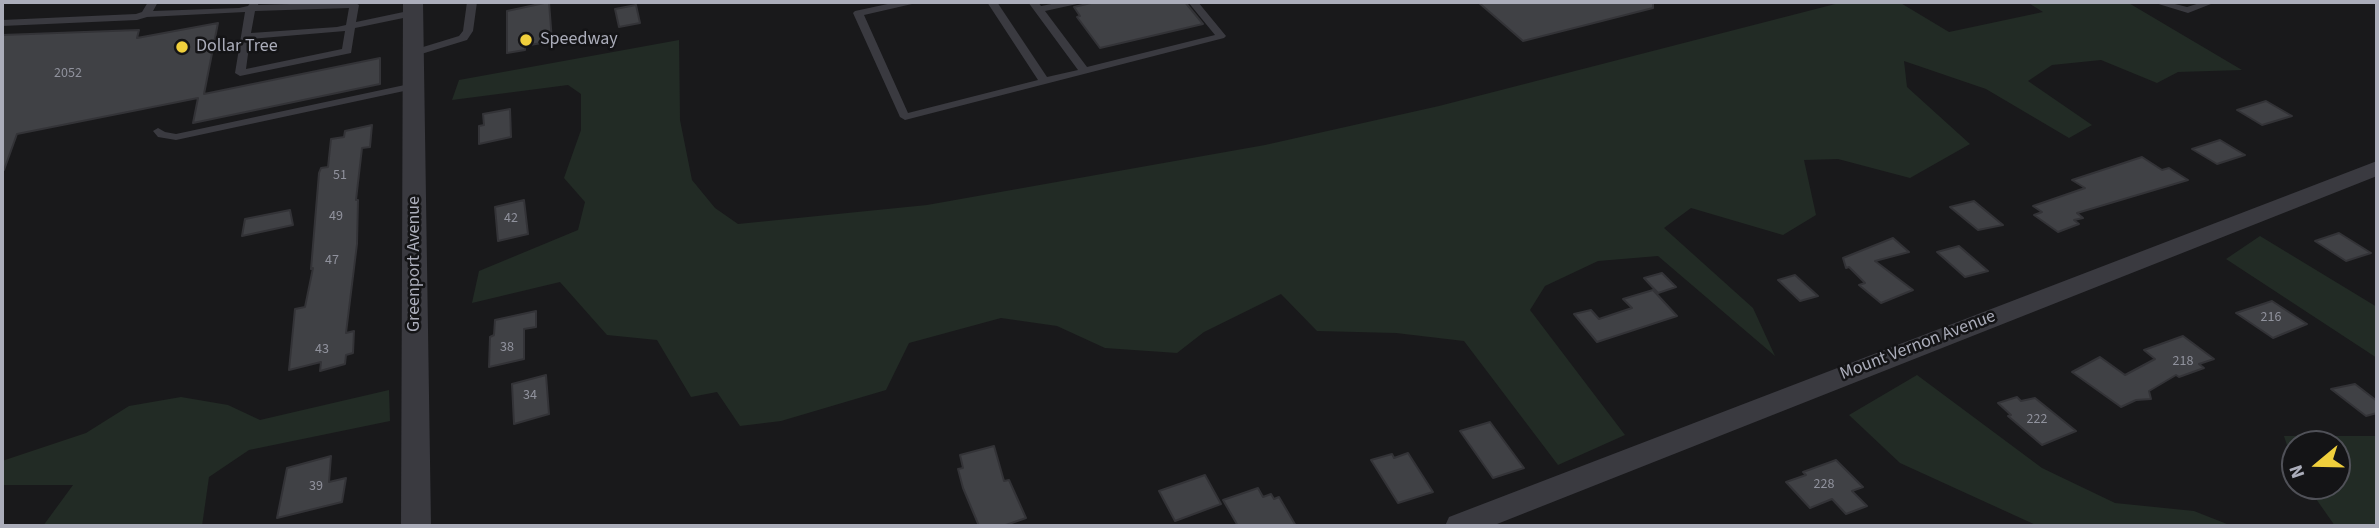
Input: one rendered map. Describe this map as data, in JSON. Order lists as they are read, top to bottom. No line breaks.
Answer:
{"streets":{"street":["Greenport Avenue","Mount Vernon Avenue"]},"places":["Speedway","Dollar Tree"],"house_numbers":["2052","51","49","42","47","216","38","43","218","34","222","228","39"],"north":"left"}
